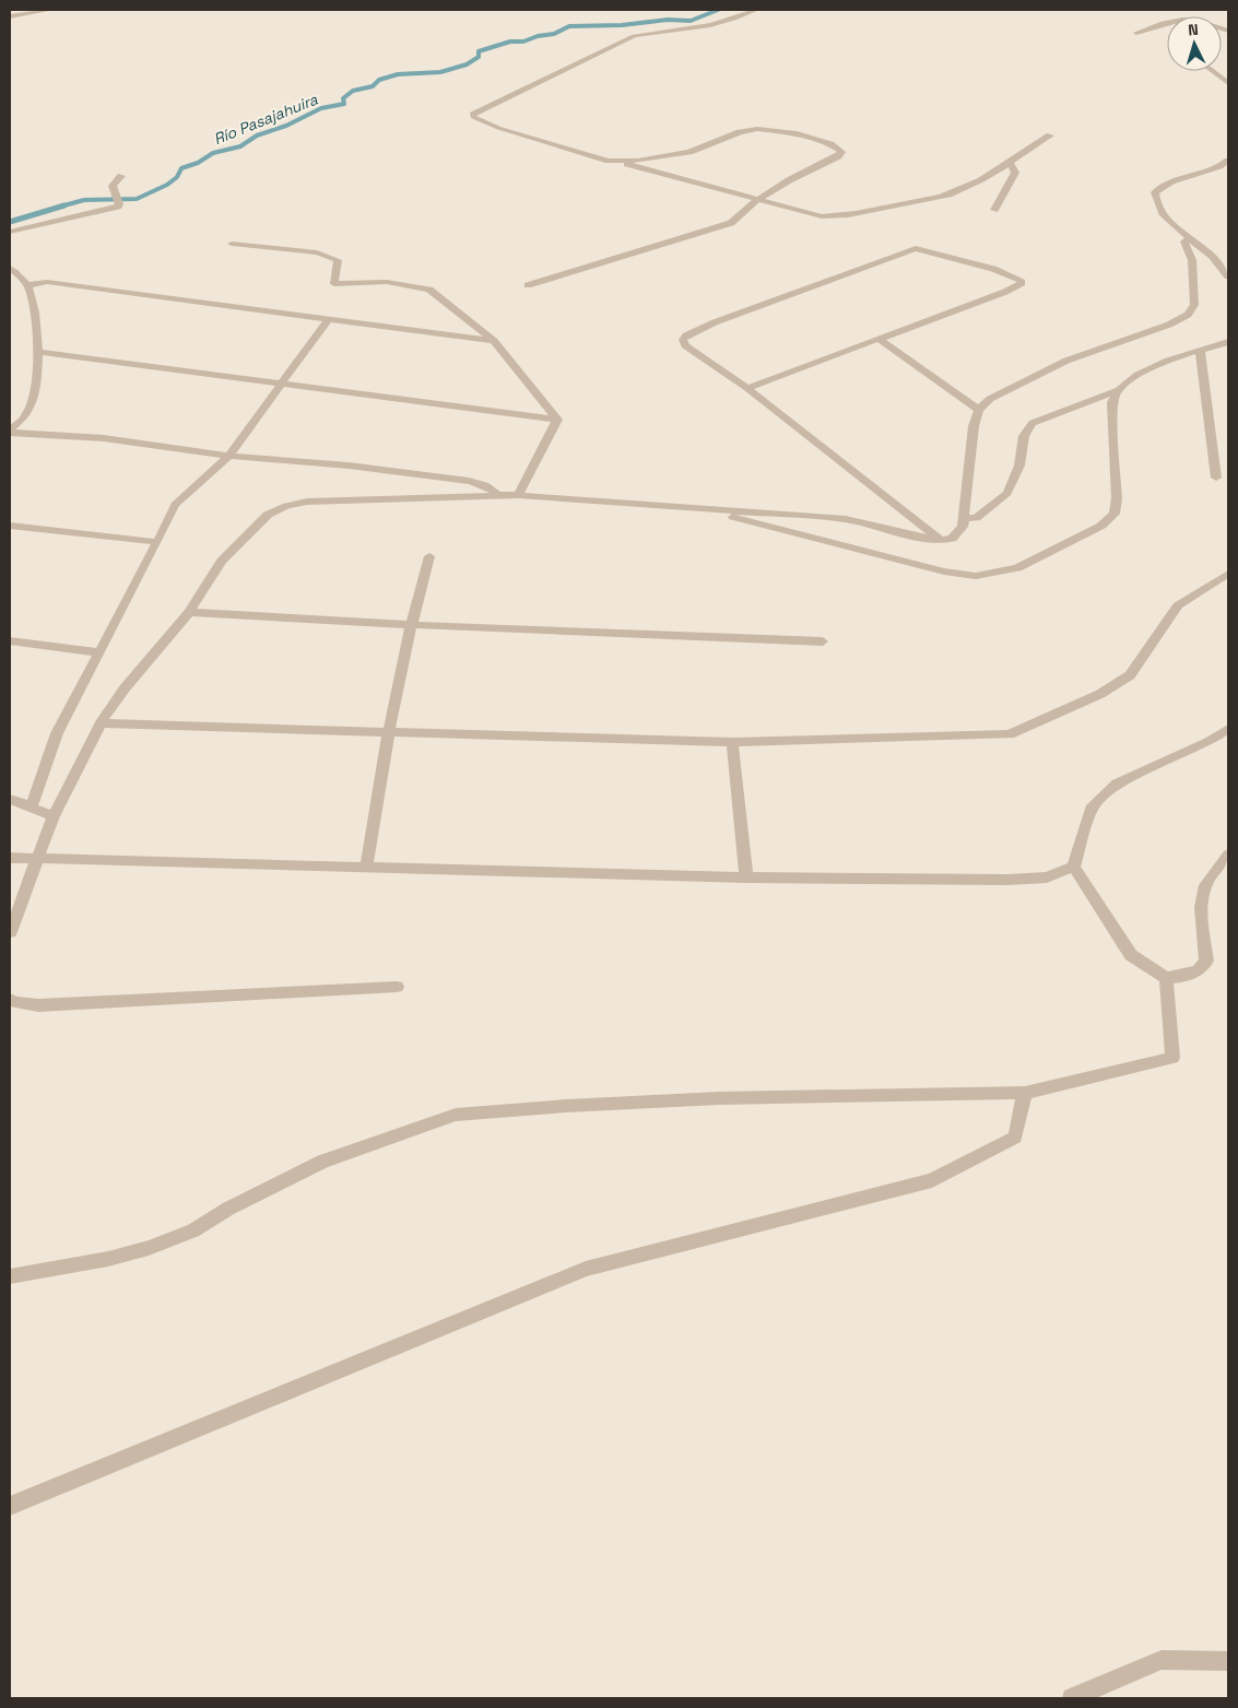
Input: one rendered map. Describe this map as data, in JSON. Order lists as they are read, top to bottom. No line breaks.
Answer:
{"water":["Río Pasajahuira"],"north":"top"}
